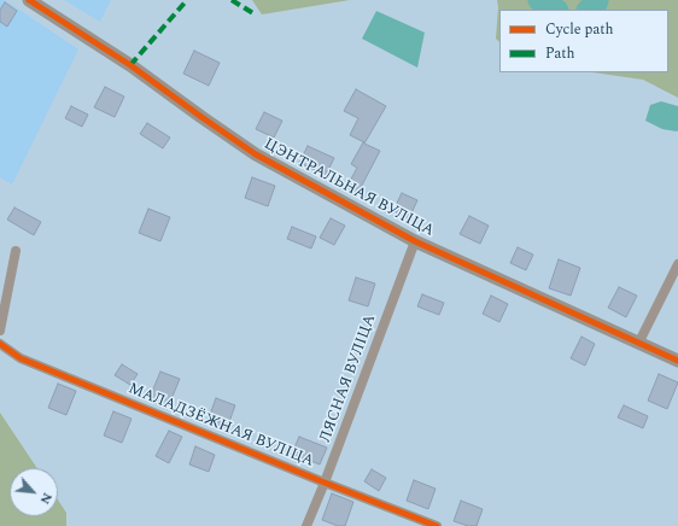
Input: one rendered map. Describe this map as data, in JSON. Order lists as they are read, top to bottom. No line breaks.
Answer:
{"streets":{"street":["ЦЭНТРАЛЬНАЯ ВУЛІЦА","ЛЯСНАЯ ВУЛІЦА","МАЛАДЗЁЖНАЯ ВУЛІЦА"]},"crossings":[["ЦЭНТРАЛЬНАЯ ВУЛІЦА","ЛЯСНАЯ ВУЛІЦА"],["ЛЯСНАЯ ВУЛІЦА","МАЛАДЗЁЖНАЯ ВУЛІЦА"]],"legend":["Cycle path","Path"],"north":"bottom right"}
